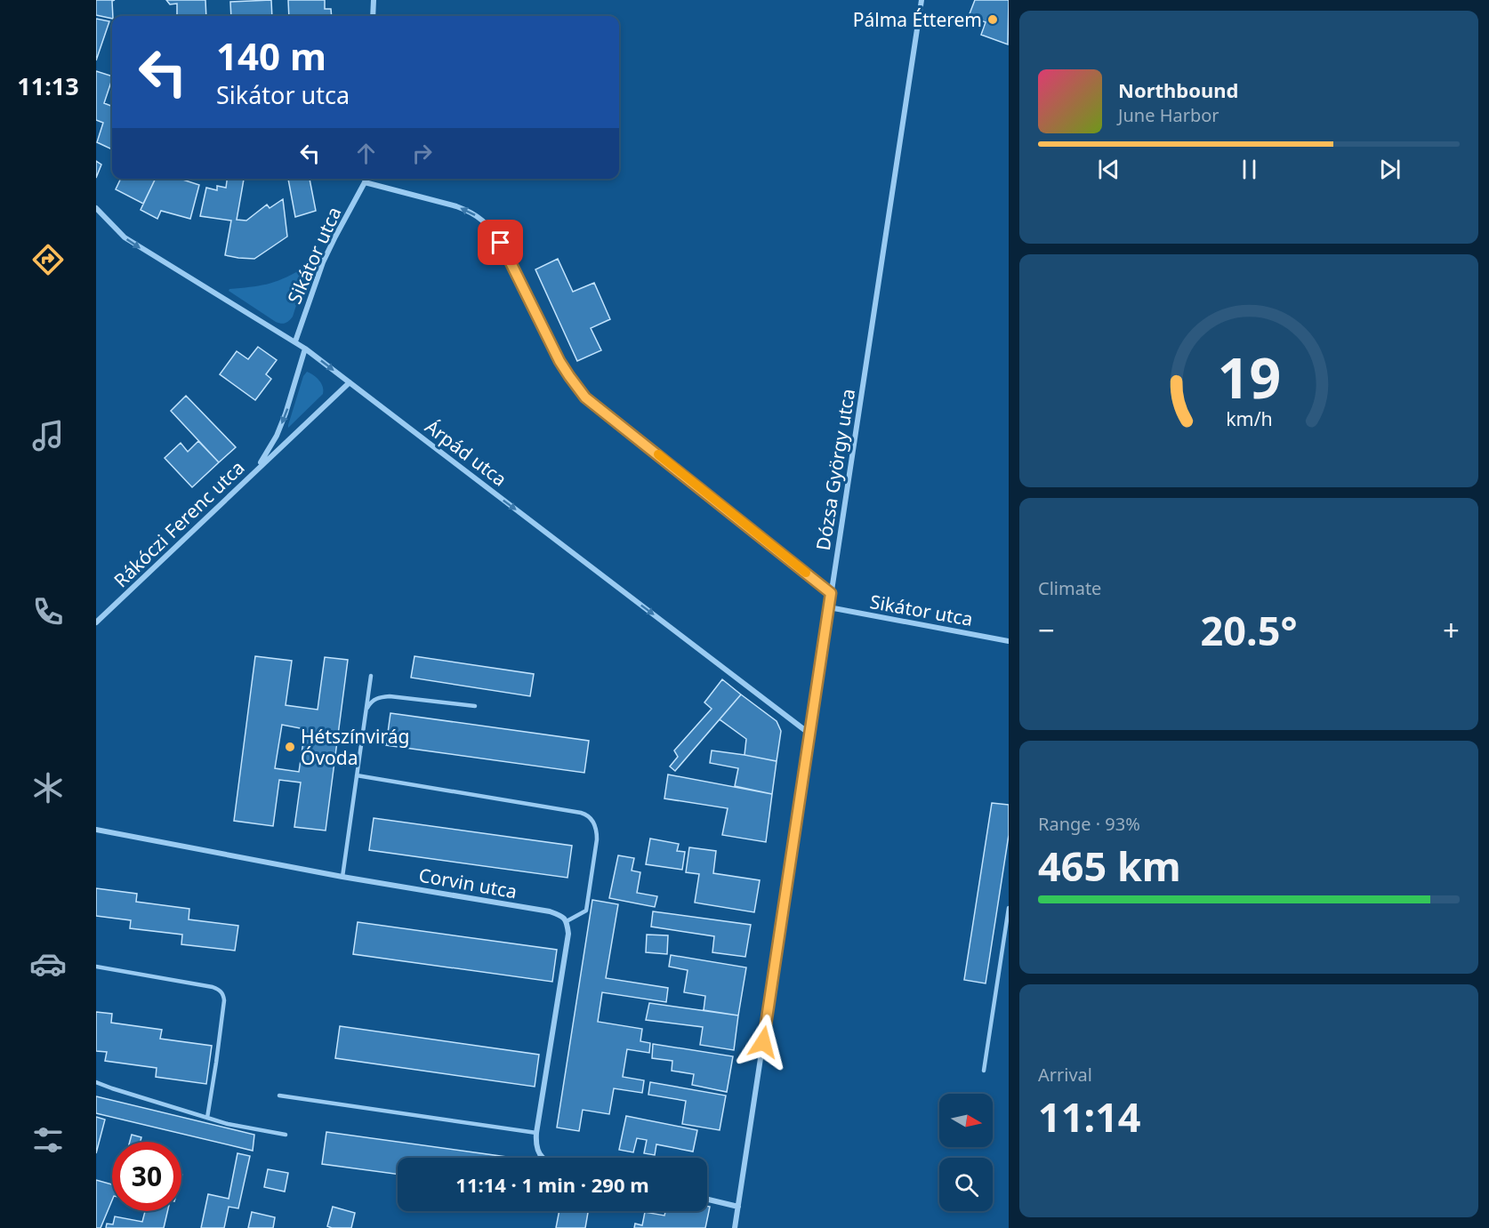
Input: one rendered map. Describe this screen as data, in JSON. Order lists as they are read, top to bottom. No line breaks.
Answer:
{"streets":{"street":["Sikátor utca","Árpád utca","Dózsa György utca","Rákóczi Ferenc utca","Corvin utca"]},"crossings":[["Sikátor utca","Árpád utca"],["Sikátor utca","Dózsa György utca"],["Árpád utca","Dózsa György utca"],["Árpád utca","Rákóczi Ferenc utca"]],"one_way":["Árpád utca"],"places":["Pálma Étterem","Hétszínvirág Óvoda"],"north":"right","page":{"tabs":"11:13","turn":["140 m","Sikátor utca"],"song":["Northbound","June Harbor"],"tile":["Climate",["Range · 93%","465 km"],["Arrival","11:14"]],"heat":["−","20.5°","+"],"limit":"30","trip":"11:14 · 1 min · 290 m","gauge":["19","km/h"]}}
